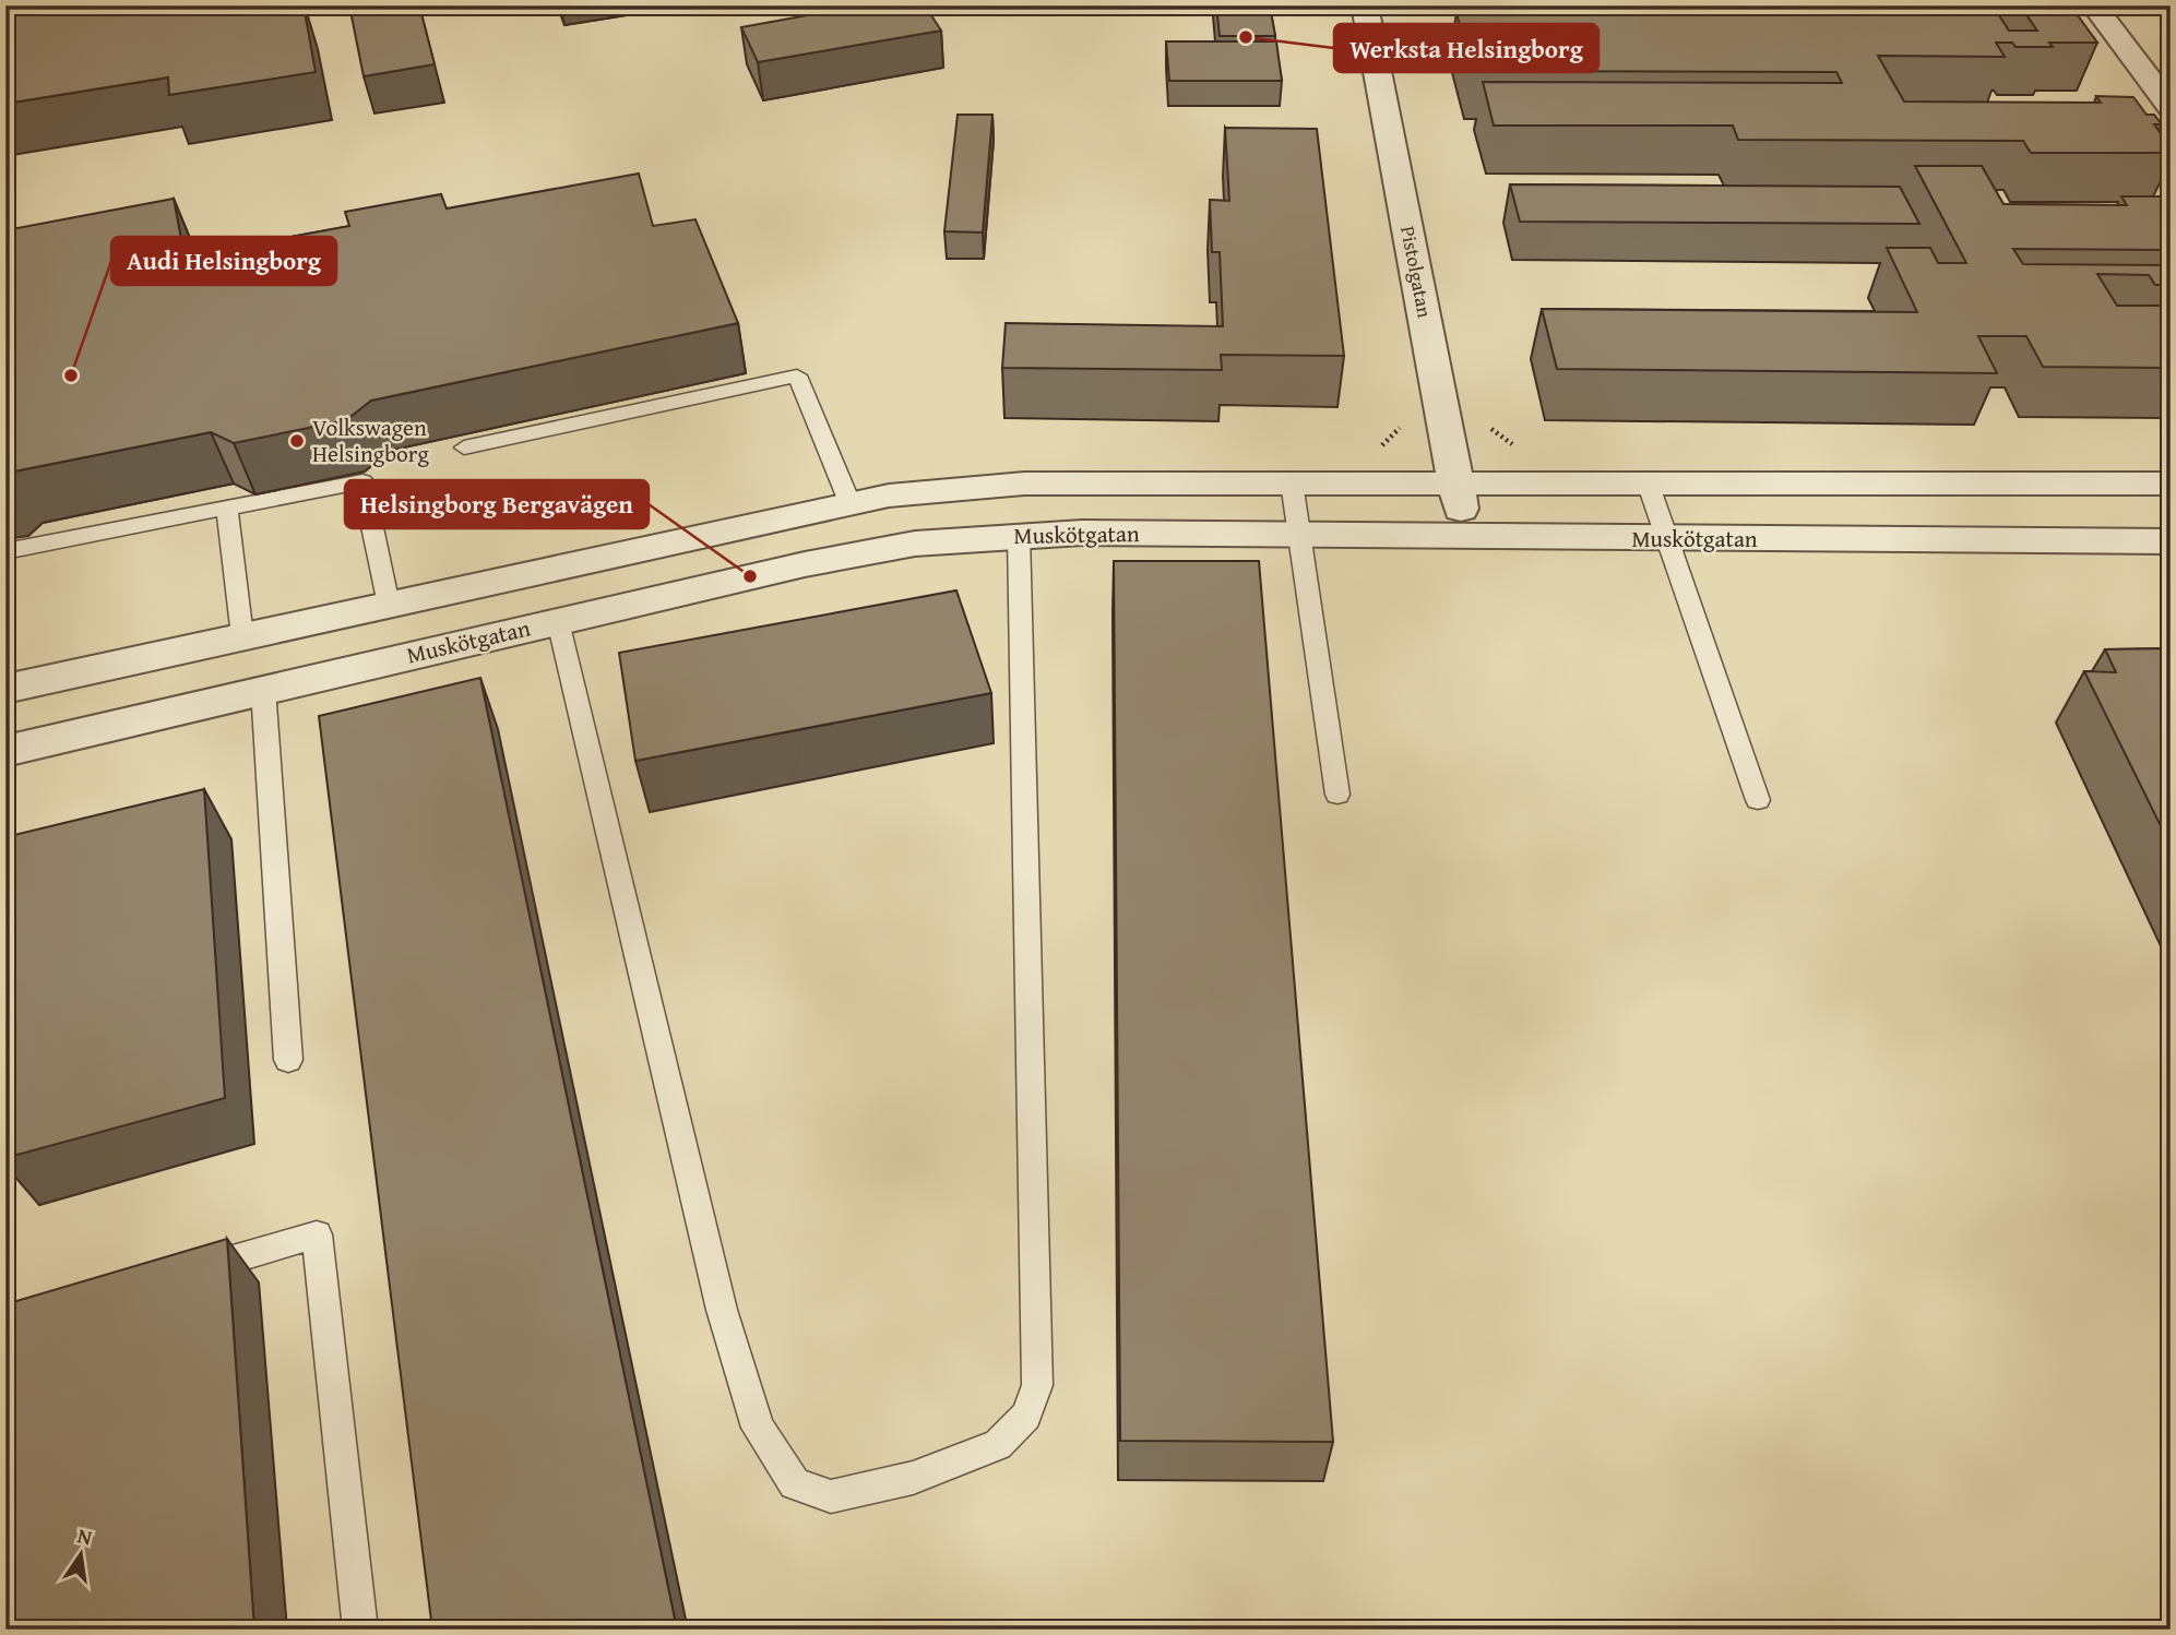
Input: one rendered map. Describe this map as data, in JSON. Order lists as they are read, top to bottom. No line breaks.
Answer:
{"streets":{"street":["Pistolgatan","Muskötgatan"]},"crossings":[["Pistolgatan","Muskötgatan"]],"places":["Werksta Helsingborg","Audi Helsingborg","Volkswagen Helsingborg","Helsingborg Bergavägen"],"north":"top"}
